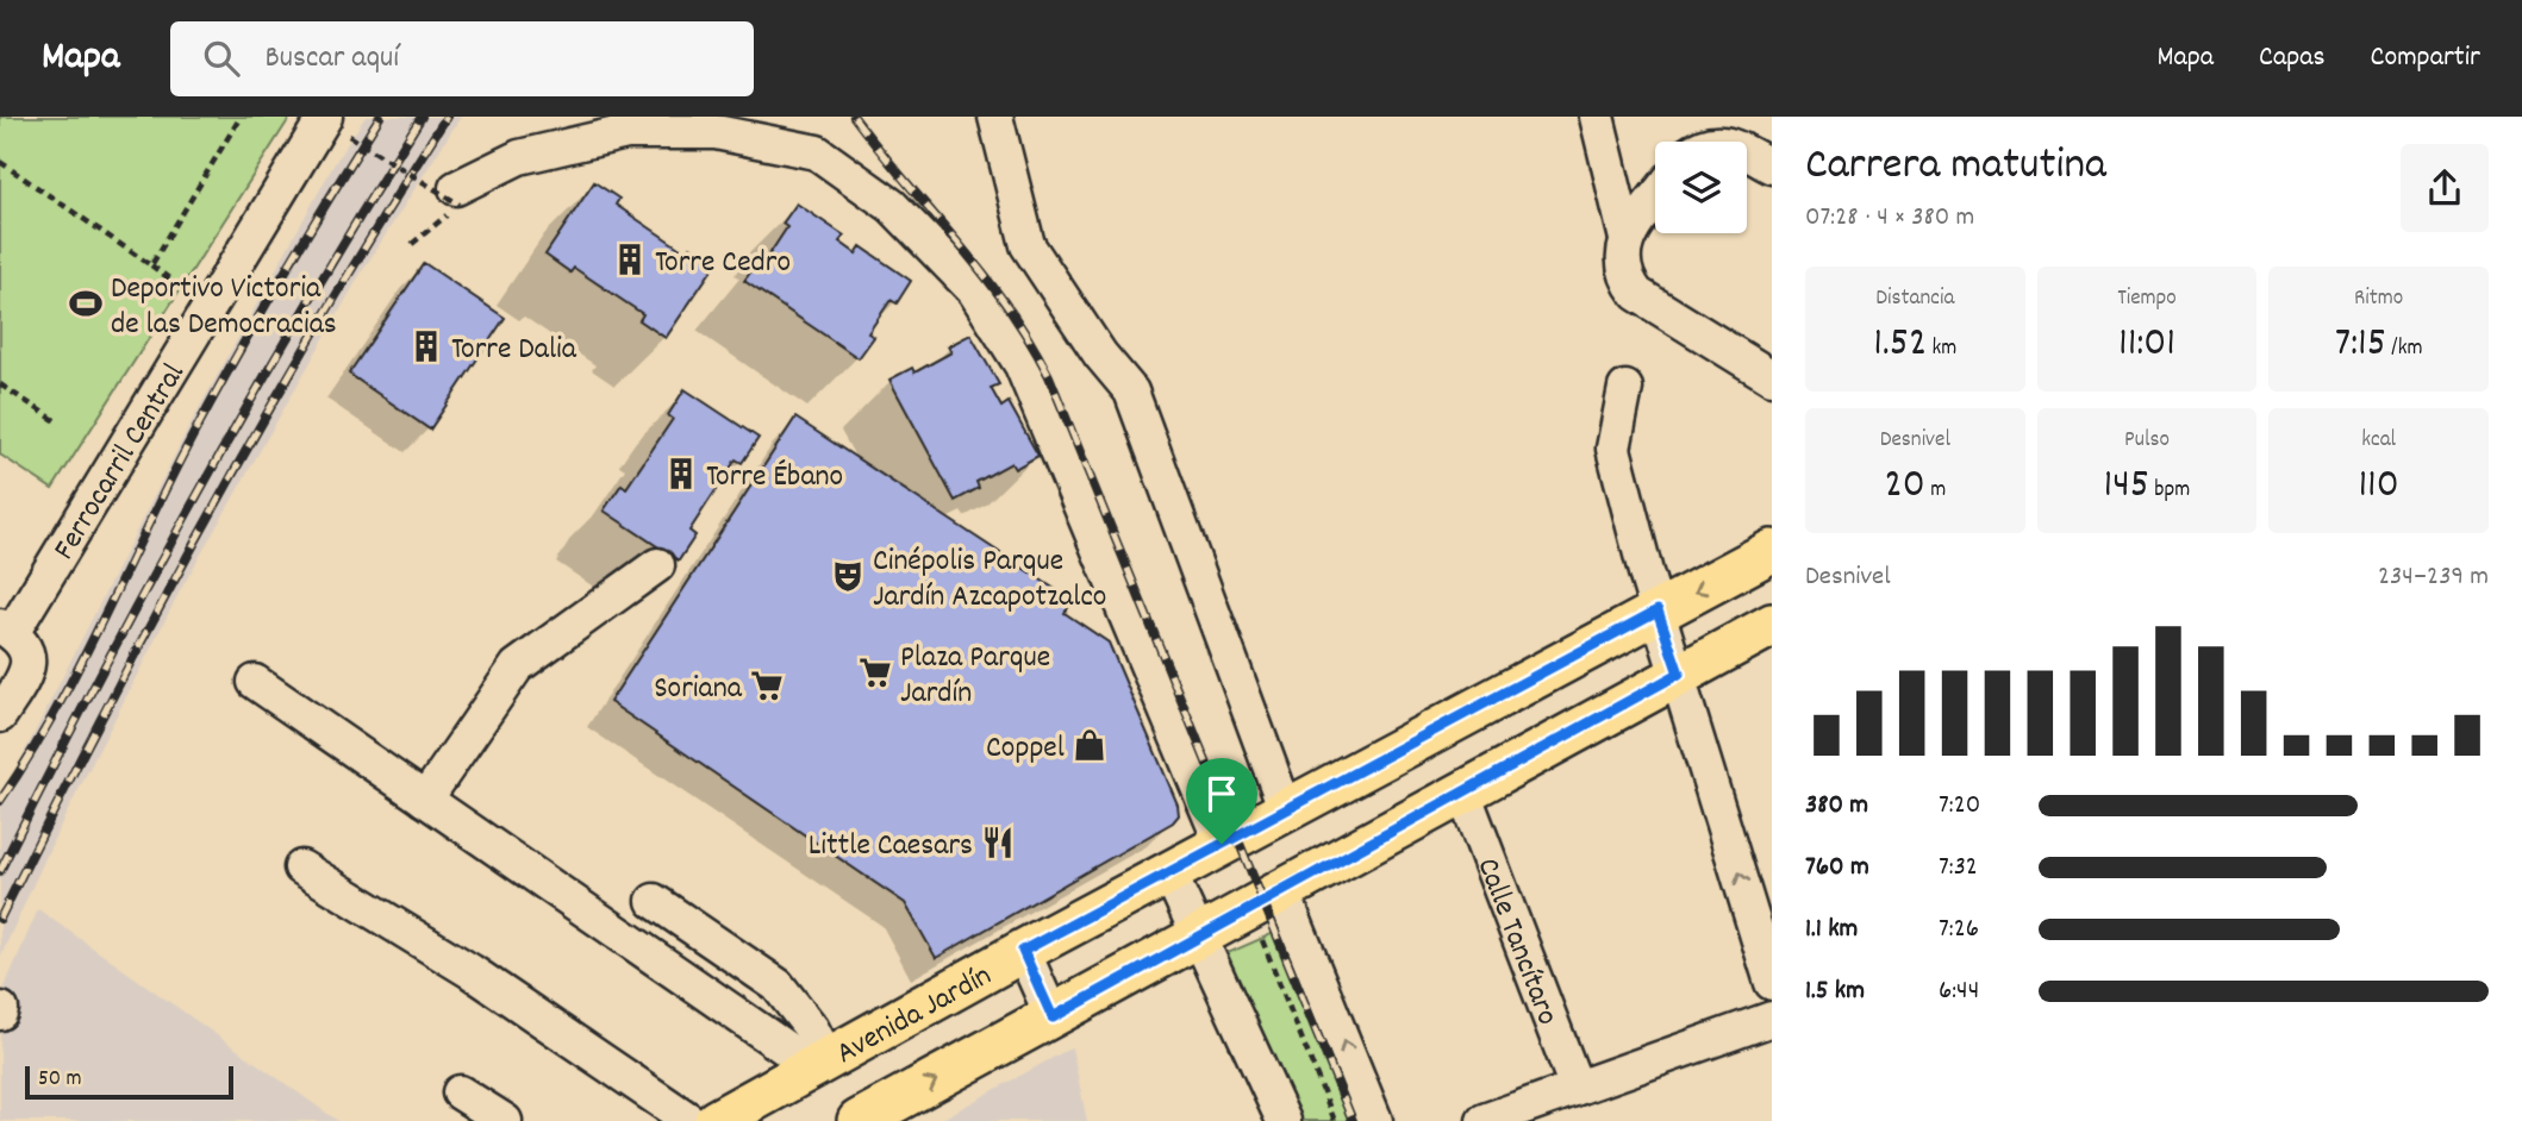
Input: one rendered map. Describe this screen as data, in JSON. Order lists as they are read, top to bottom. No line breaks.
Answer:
{"streets":{"main road":["Avenida Jardín"],"street":["Ferrocarril Central","Calle Tancítaro"]},"places":{"building":["Torre Cedro","Torre Dalia","Torre Ébano"],"sports":["Deportivo Victoria de las Democracias"],"theatre":["Cinépolis Parque Jardín Azcapotzalco"],"supermarket":["Plaza Parque Jardín","Soriana"],"shop":["Coppel"],"restaurant":["Little Caesars"]},"scale_bar":"50 m","page":{"header":"Mapa","search":"Buscar aquí","nav":["Mapa","Capas","Compartir"],"heading":["Carrera matutina","07:28 · 4 × 380 m"],"stats":[["Distancia","1.52 km"],["Tiempo","11:01"],["Ritmo","7:15 /km"],["Desnivel","20 m"],["Pulso","145 bpm"],["kcal","110"]],"chart":["Desnivel","234–239 m"],"list":[{"name":"380 m","note":"7:20"},{"name":"760 m","note":"7:32"},{"name":"1.1 km","note":"7:26"},{"name":"1.5 km","note":"6:44"}],"scale":"50 m"}}
